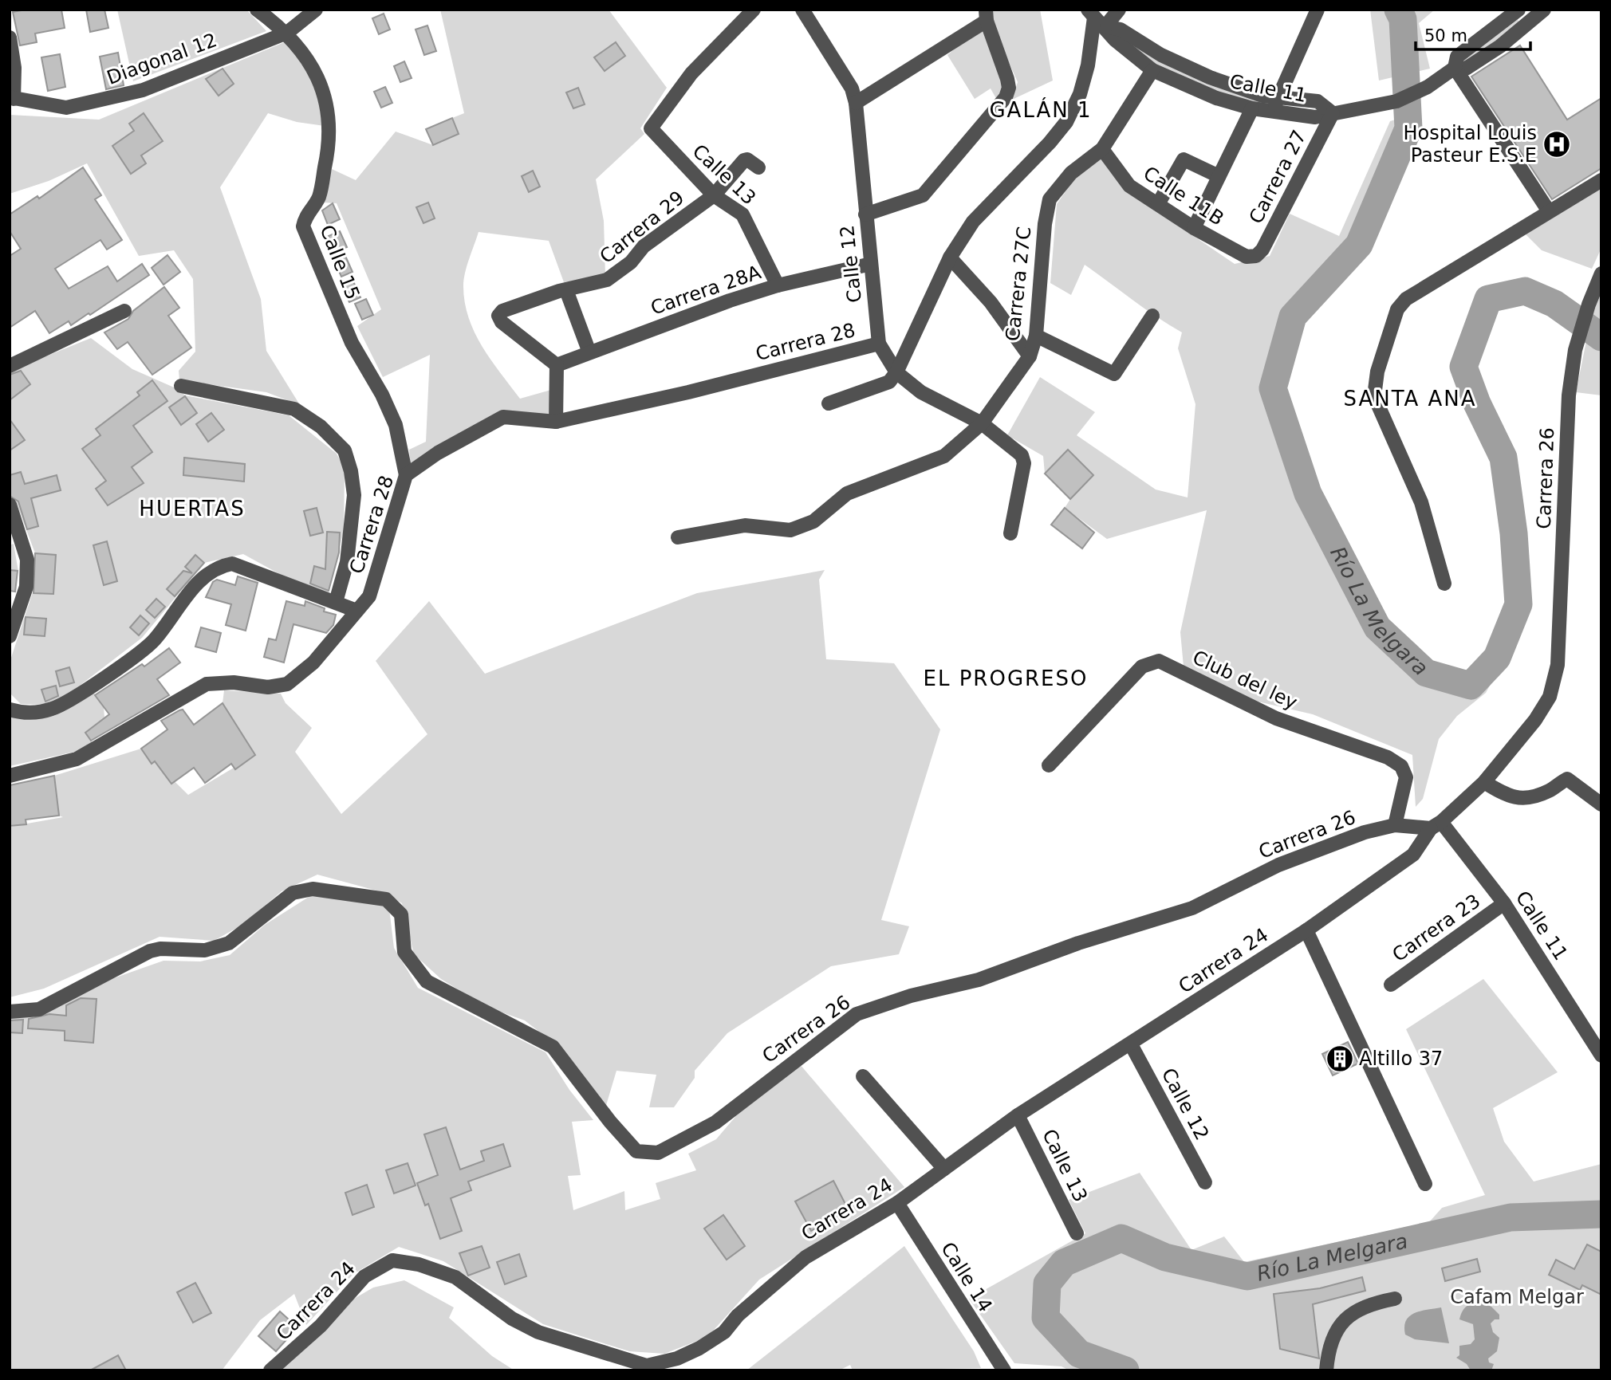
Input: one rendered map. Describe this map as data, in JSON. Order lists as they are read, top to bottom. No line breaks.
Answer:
{"streets":{"street":["Diagonal 12","Calle 11","Calle 13","Carrera 27","Calle 11B","Carrera 29","Calle 15","Calle 12","Carrera 27C","Carrera 28A","Carrera 28","Carrera 26","Club del ley","Carrera 23","Carrera 24","Calle 14"]},"crossings":[["Diagonal 12","Calle 15"],["Calle 11","Carrera 27"],["Calle 11","Carrera 27C"],["Calle 11","Carrera 26"],["Calle 11","Carrera 23"],["Calle 11","Carrera 24"],["Calle 13","Carrera 29"],["Calle 13","Carrera 28A"],["Calle 13","Carrera 24"],["Carrera 27","Calle 11B"],["Calle 11B","Carrera 27C"],["Carrera 29","Carrera 28A"],["Calle 15","Carrera 28"],["Calle 12","Carrera 27C"],["Calle 12","Carrera 28A"],["Calle 12","Carrera 28"],["Calle 12","Carrera 24"],["Carrera 26","Club del ley"],["Carrera 26","Carrera 24"],["Carrera 24","Calle 14"]],"districts":["GALÁN 1","SANTA ANA","HUERTAS","EL PROGRESO"],"water":["Río La Melgara"],"parks":["Cafam Melgar"],"places":{"hospital":["Hospital Louis Pasteur E.S.E"],"building":["Altillo 37"]},"scale_bar":"50 m"}
